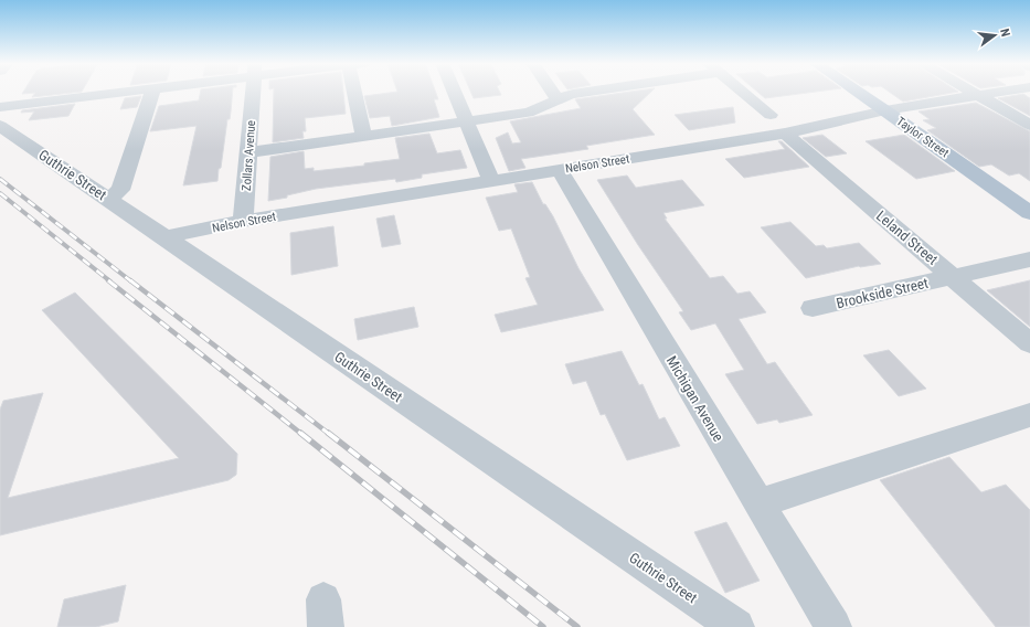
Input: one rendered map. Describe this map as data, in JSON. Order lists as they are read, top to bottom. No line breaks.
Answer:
{"streets":{"main road":["Taylor Street"],"street":["Zollars Avenue","Nelson Street","Guthrie Street","Leland Street","Brookside Street","Michigan Avenue"]},"crossings":[["Taylor Street","Nelson Street"],["Zollars Avenue","Nelson Street"],["Nelson Street","Guthrie Street"],["Nelson Street","Leland Street"],["Nelson Street","Michigan Avenue"],["Leland Street","Brookside Street"]],"north":"right"}
